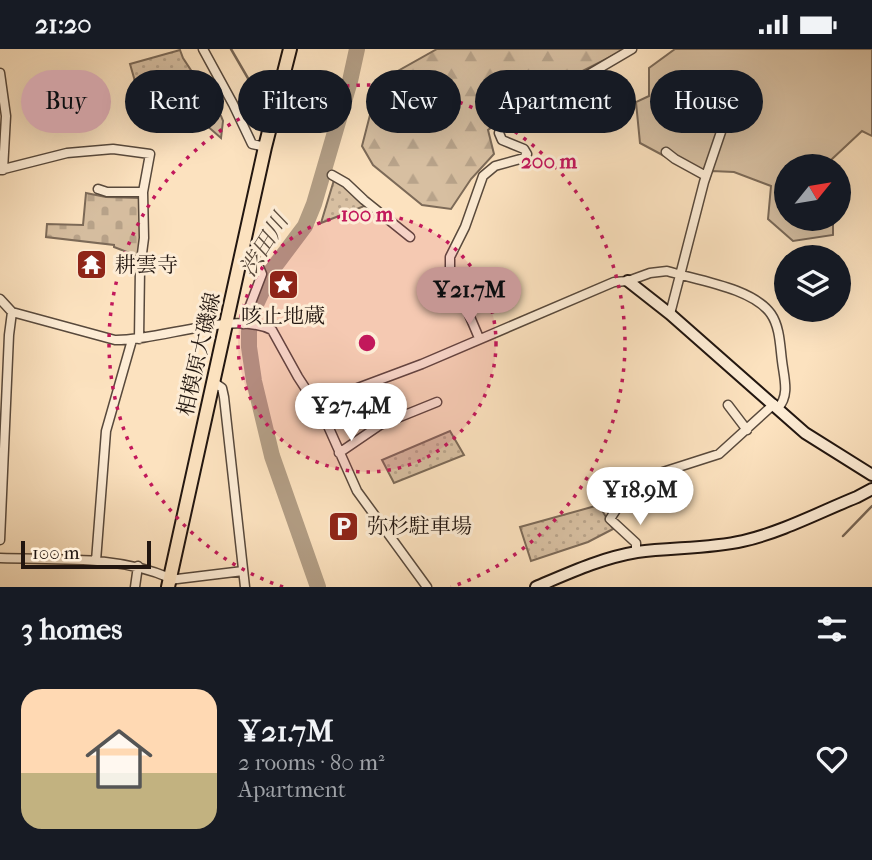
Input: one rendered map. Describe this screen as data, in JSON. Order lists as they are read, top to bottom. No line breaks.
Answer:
{"streets":{"main road":["相模原大磯線"]},"water":["渋田川"],"places":{"temple":["耕雲寺"],"place":["咳止地蔵"],"parking":["弥杉駐車場"]},"scale_bar":"100 m","north":"top right","page":{"status":"21:20","chip":["Buy","Rent","Filters","New","Apartment","House"],"price":["¥21.7M","¥27.4M","¥18.9M"],"scale":"100 m","heading":"3 homes","list":[{"name":"¥21.7M","note":"2 rooms · 80 m² · Apartment"}]},"rings":["200 m","100 m"]}
